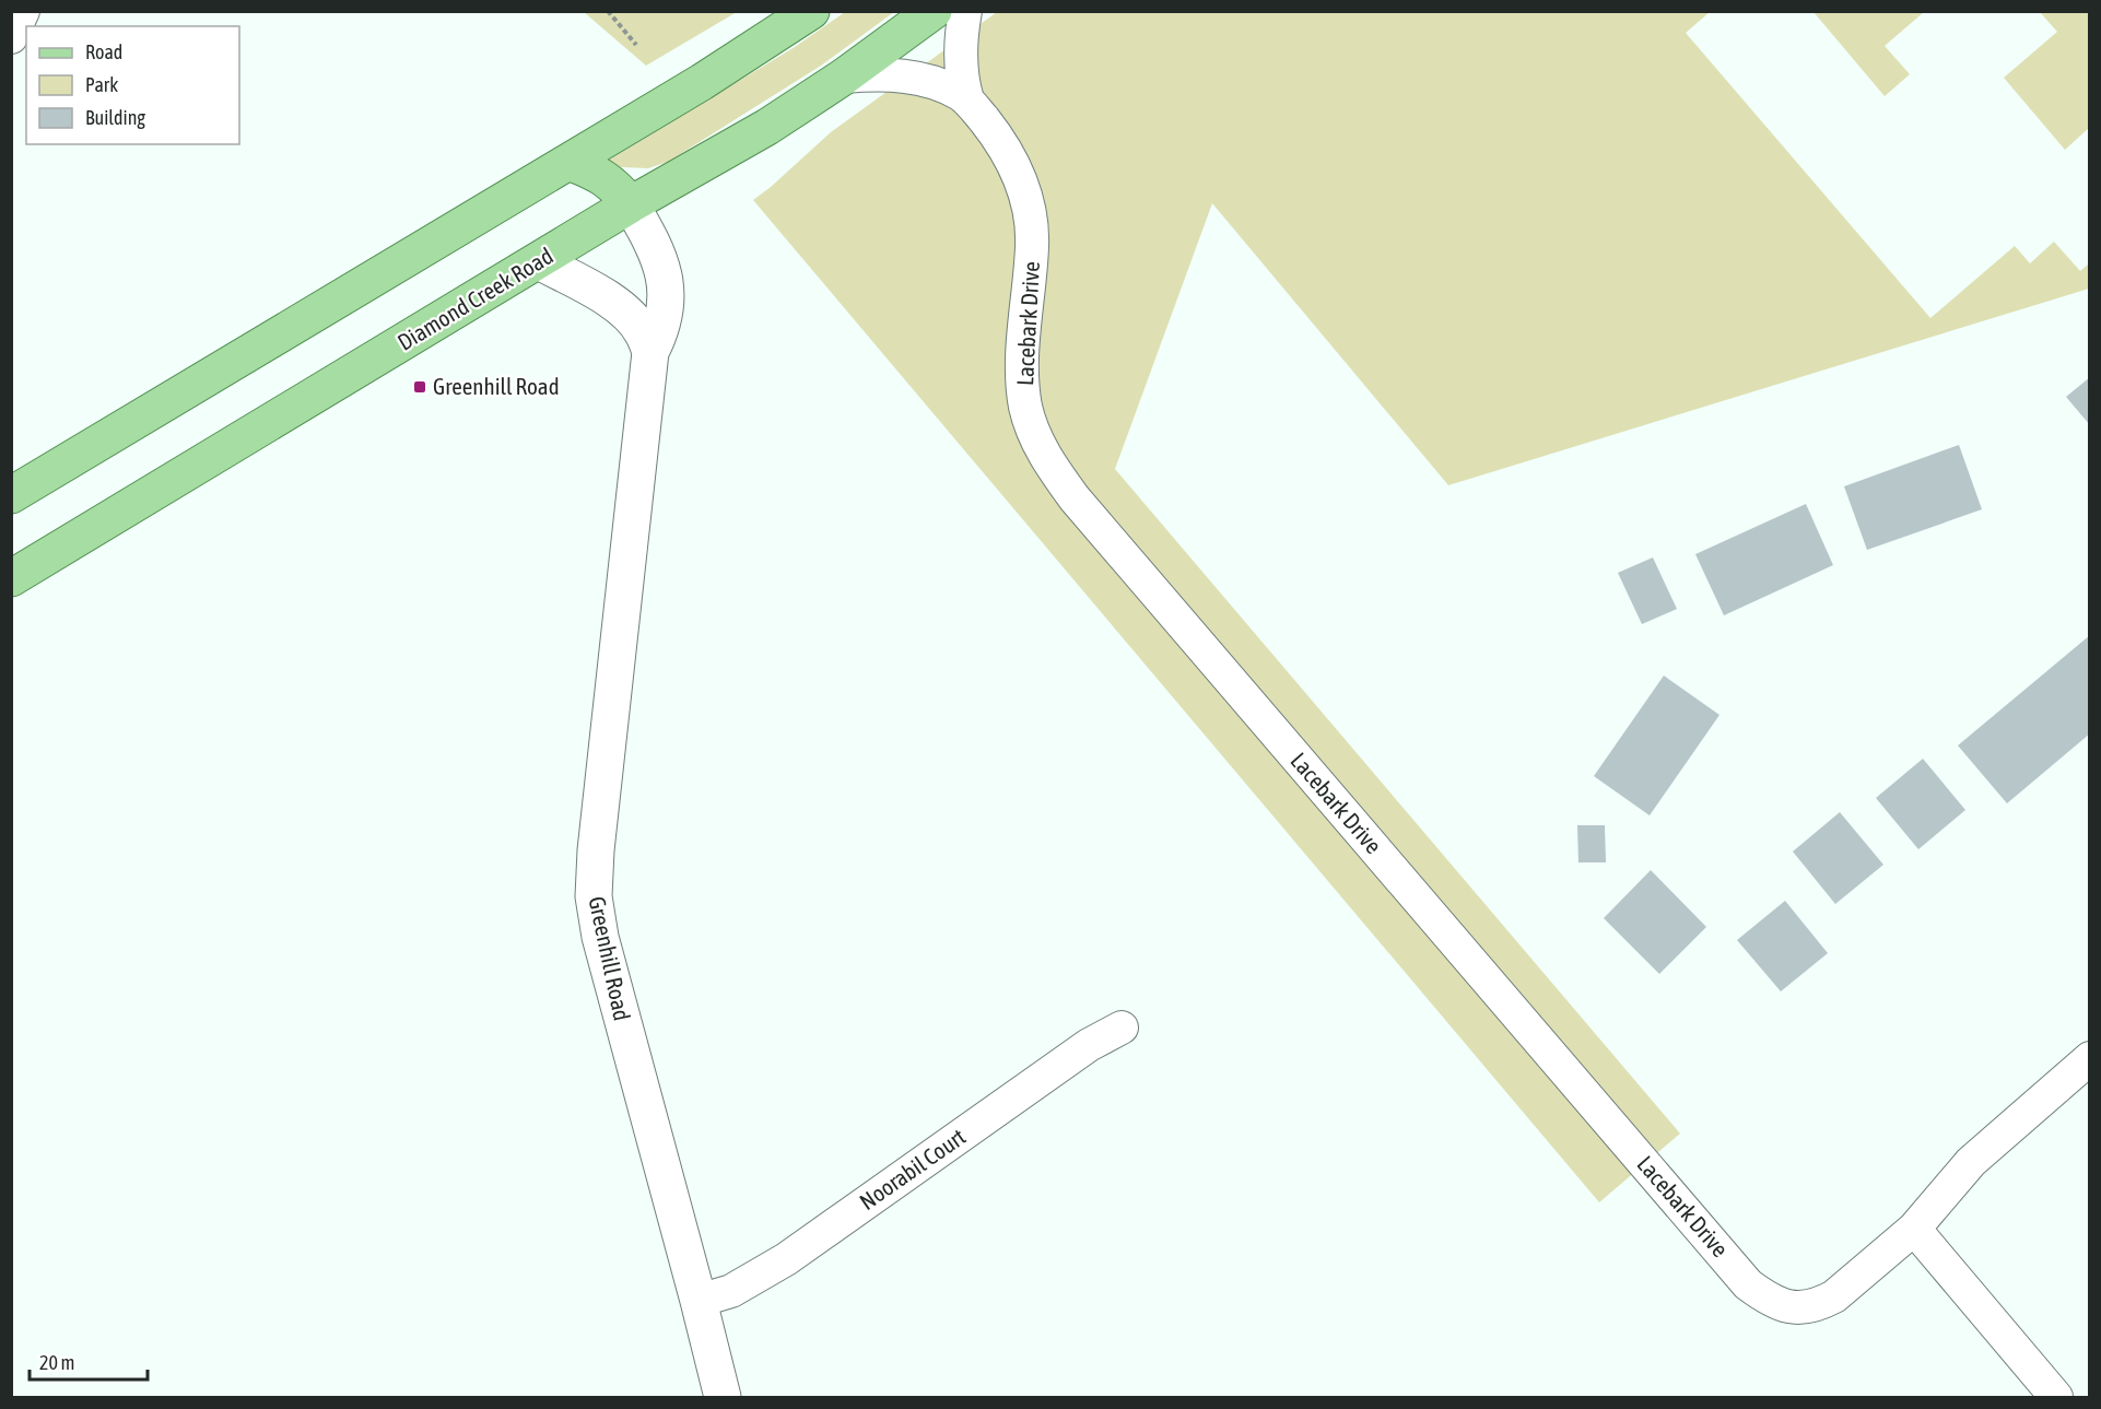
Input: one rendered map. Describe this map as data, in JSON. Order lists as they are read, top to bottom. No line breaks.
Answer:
{"streets":{"main road":["Diamond Creek Road","Greenhill Road"],"street":["Lacebark Drive","Noorabil Court"]},"crossings":[["Diamond Creek Road","Lacebark Drive"],["Diamond Creek Road","Greenhill Road"],["Greenhill Road","Noorabil Court"]],"places":{"transit":["Greenhill Road"]},"legend":["Road","Park","Building"],"scale_bar":"20 m"}
